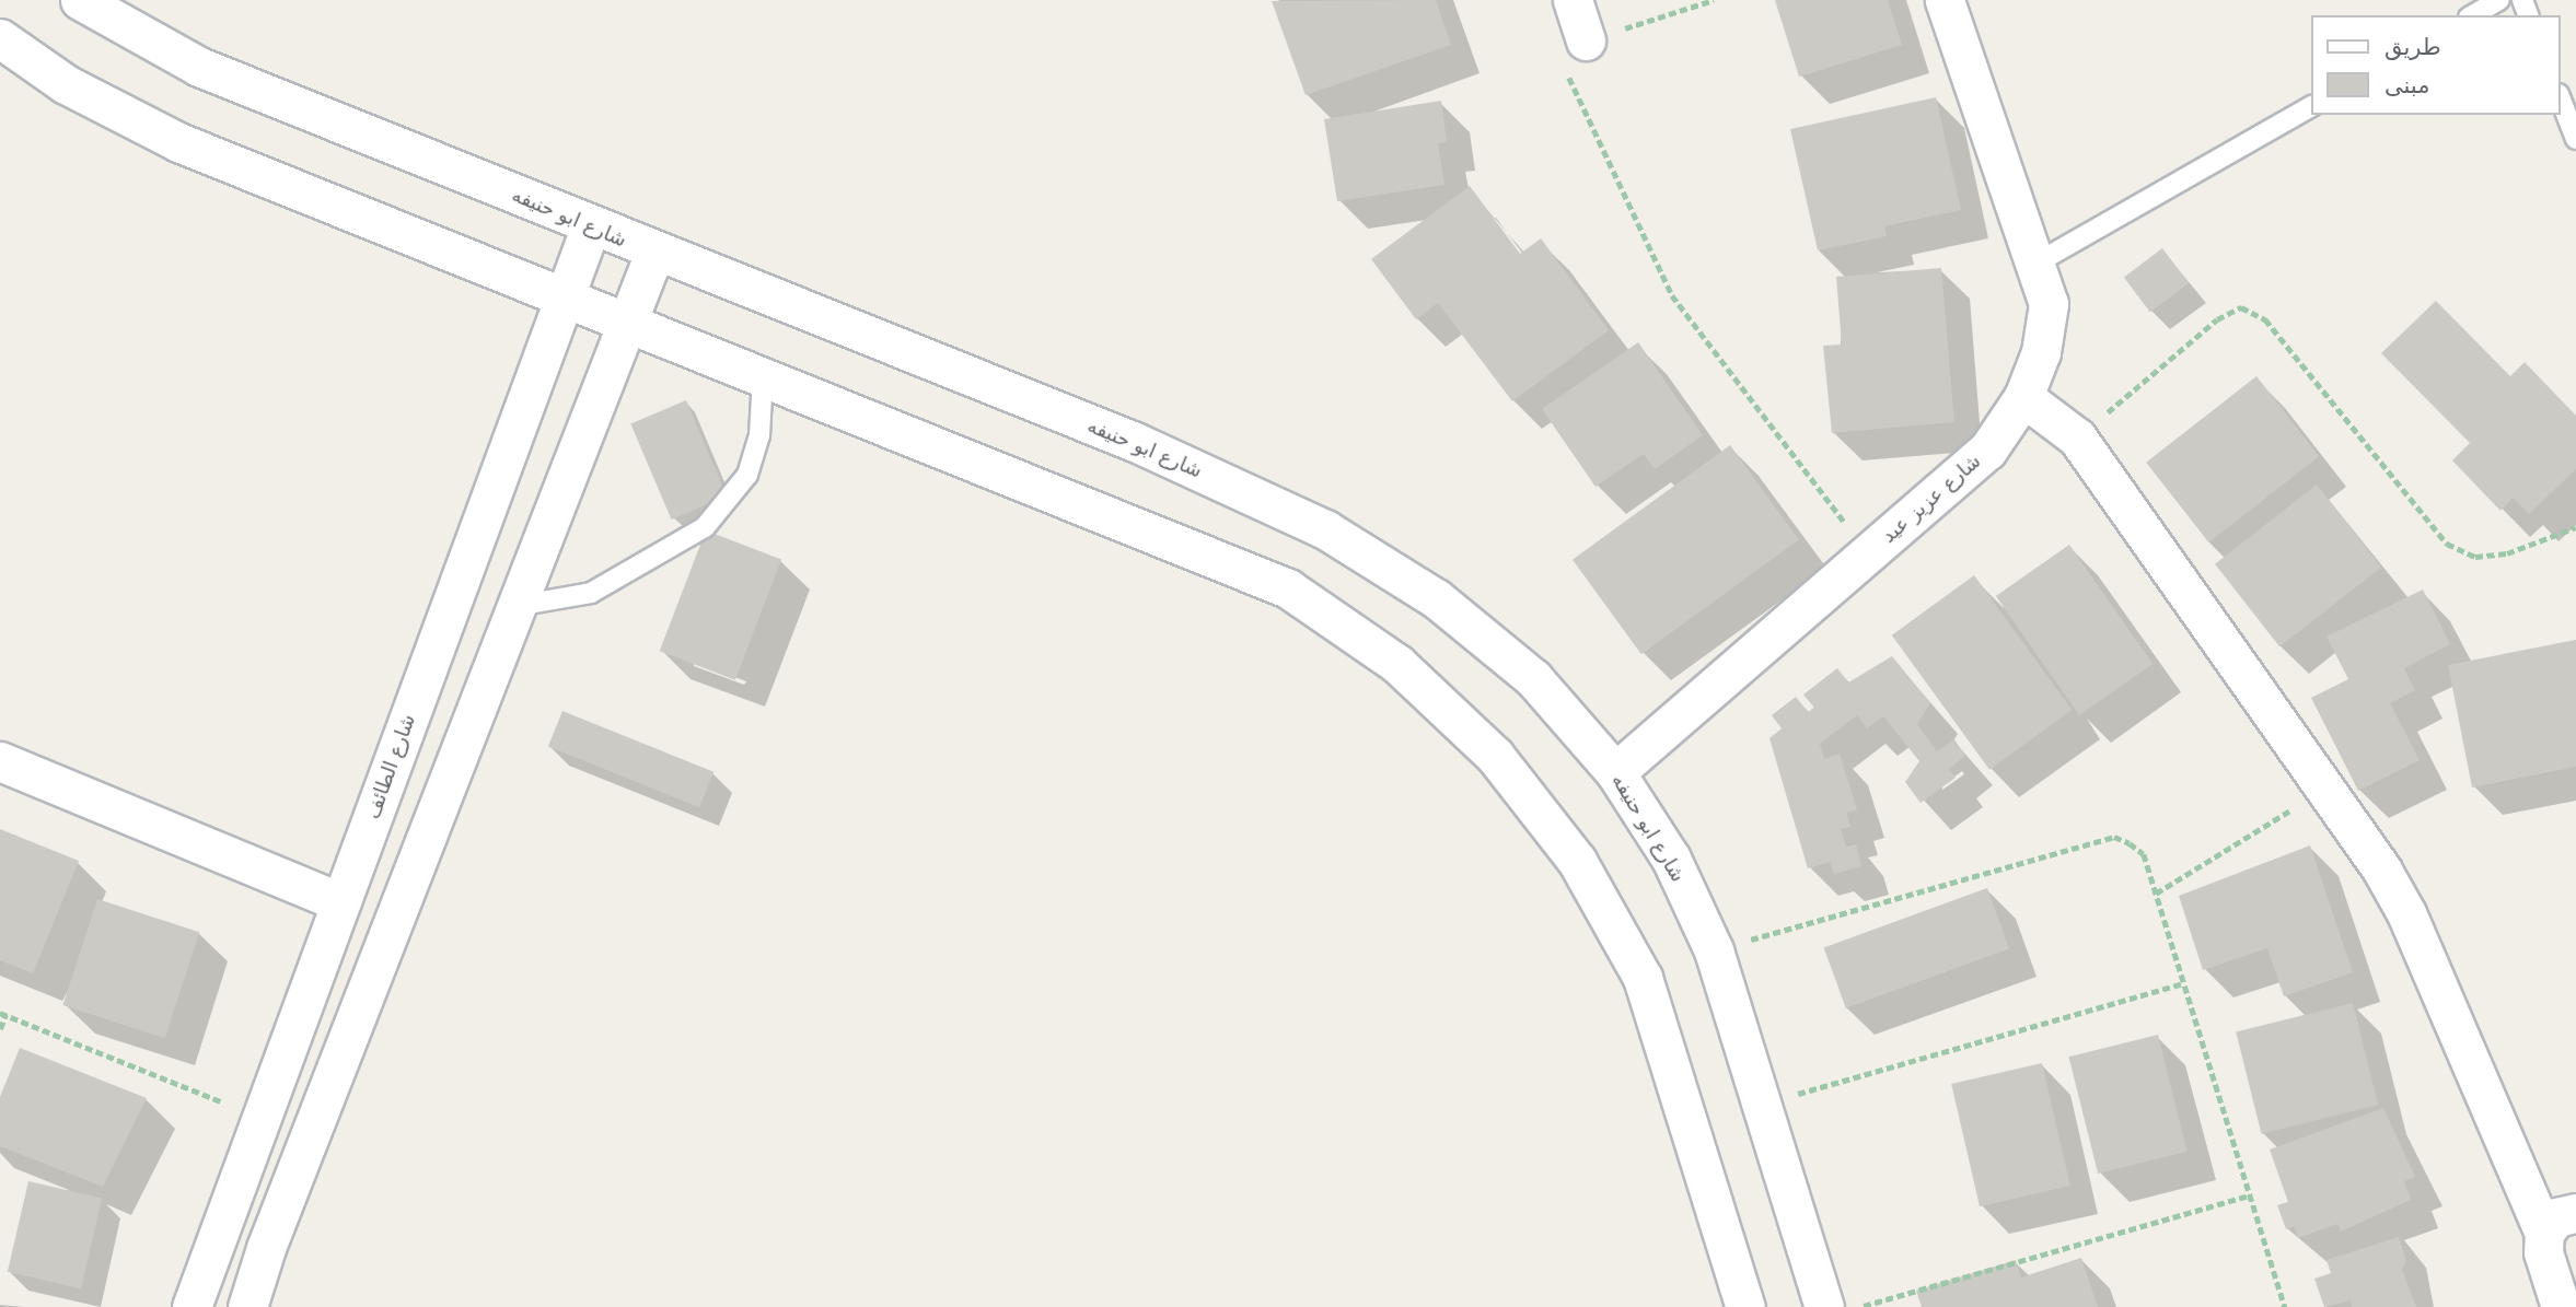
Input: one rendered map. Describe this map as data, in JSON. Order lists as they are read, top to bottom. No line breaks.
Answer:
{"streets":{"street":["شارع ابو حنيفه","شارع عزيز عيد","شارع الطائف"]},"crossings":[["شارع ابو حنيفه","شارع عزيز عيد"],["شارع ابو حنيفه","شارع الطائف"]],"legend":["طريق","مبنى"]}
